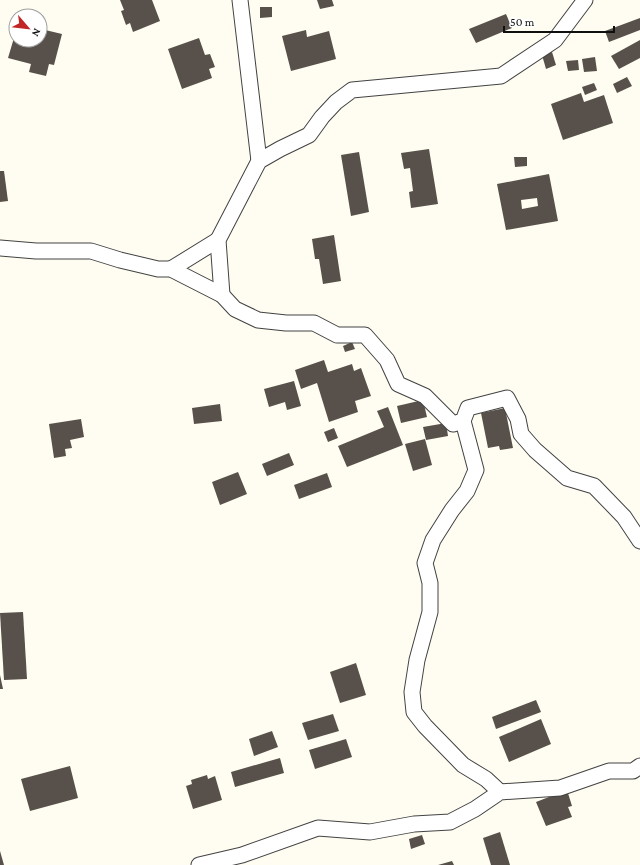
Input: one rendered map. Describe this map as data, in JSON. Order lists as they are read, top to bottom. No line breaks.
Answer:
{"scale_bar":"50 m","north":"bottom right"}
